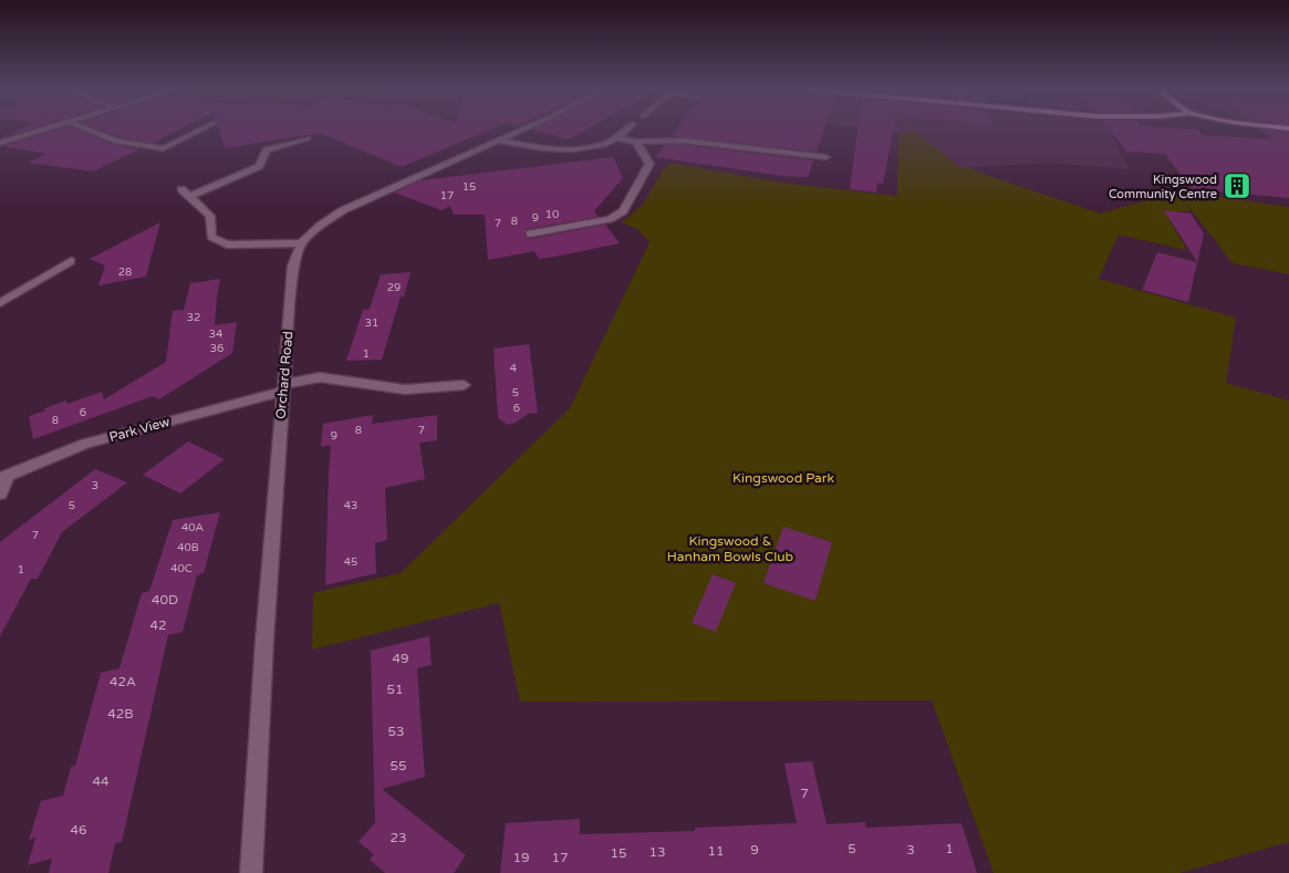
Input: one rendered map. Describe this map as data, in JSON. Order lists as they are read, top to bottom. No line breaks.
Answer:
{"streets":{"street":["Orchard Road","Park View"]},"crossings":[["Orchard Road","Park View"]],"parks":["Kingswood Park","Kingswood & Hanham Bowls Club"],"places":{"building":["Kingswood Community Centre"]},"house_numbers":["15","17","10","9","8","7","28","29","32","31","34","36","1","4","5","6","6","8","8","7","9","3","5","43","40A","7","40B","45","40C","1","40D","42","49","42A","51","42B","53","55","44","7","46","23","5","1","9","3","11","13","15","19","17"]}
